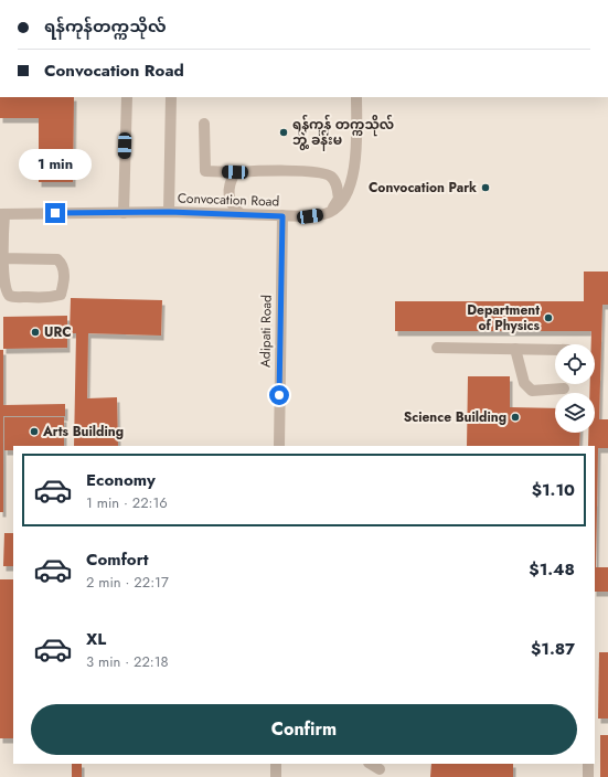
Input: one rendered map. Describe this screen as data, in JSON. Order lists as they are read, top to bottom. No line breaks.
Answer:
{"streets":{"street":["Convocation Road","Adipati Road"]},"crossings":[["Convocation Road","Adipati Road"]],"places":["ရန်ကုန် တက္ကသိုလ် ဘွဲ့ ခန်းမ","Convocation Park","Department of Physics","URC","Science Building","Arts Building"],"page":{"banner":["ရန်ကုန်တက္ကသိုလ်","Convocation Road"],"bubble":"1 min","list":[{"name":"Economy","note":"1 min · 22:16","value":"$1.10"},{"name":"Comfort","note":"2 min · 22:17","value":"$1.48"},{"name":"XL","note":"3 min · 22:18","value":"$1.87"}],"buttons":"Confirm"}}
